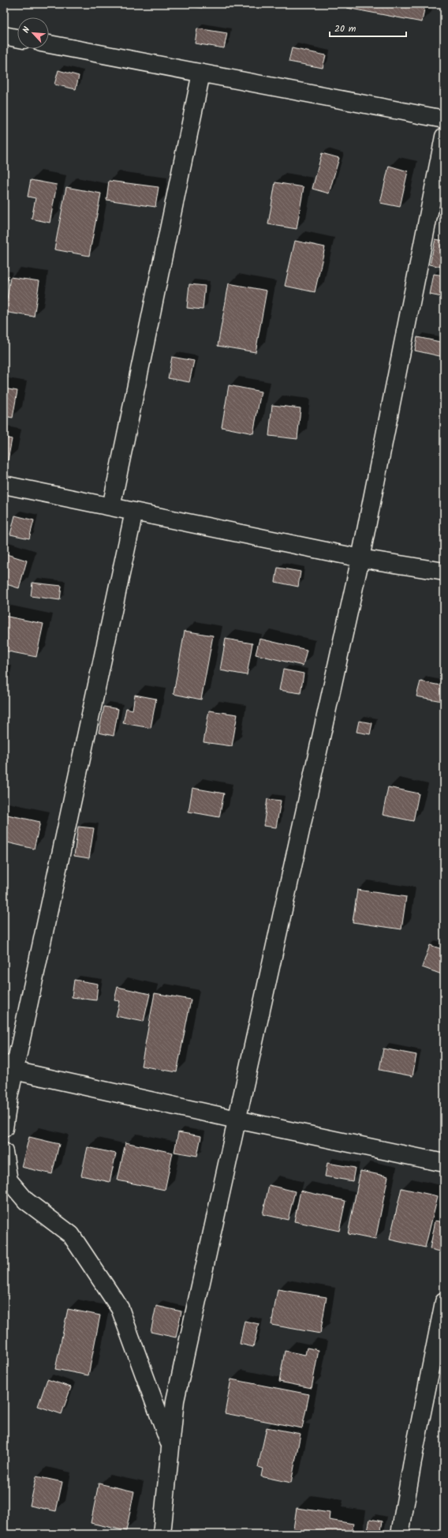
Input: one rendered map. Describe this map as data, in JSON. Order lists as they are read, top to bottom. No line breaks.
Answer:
{"scale_bar":"20 m","north":"top left"}
